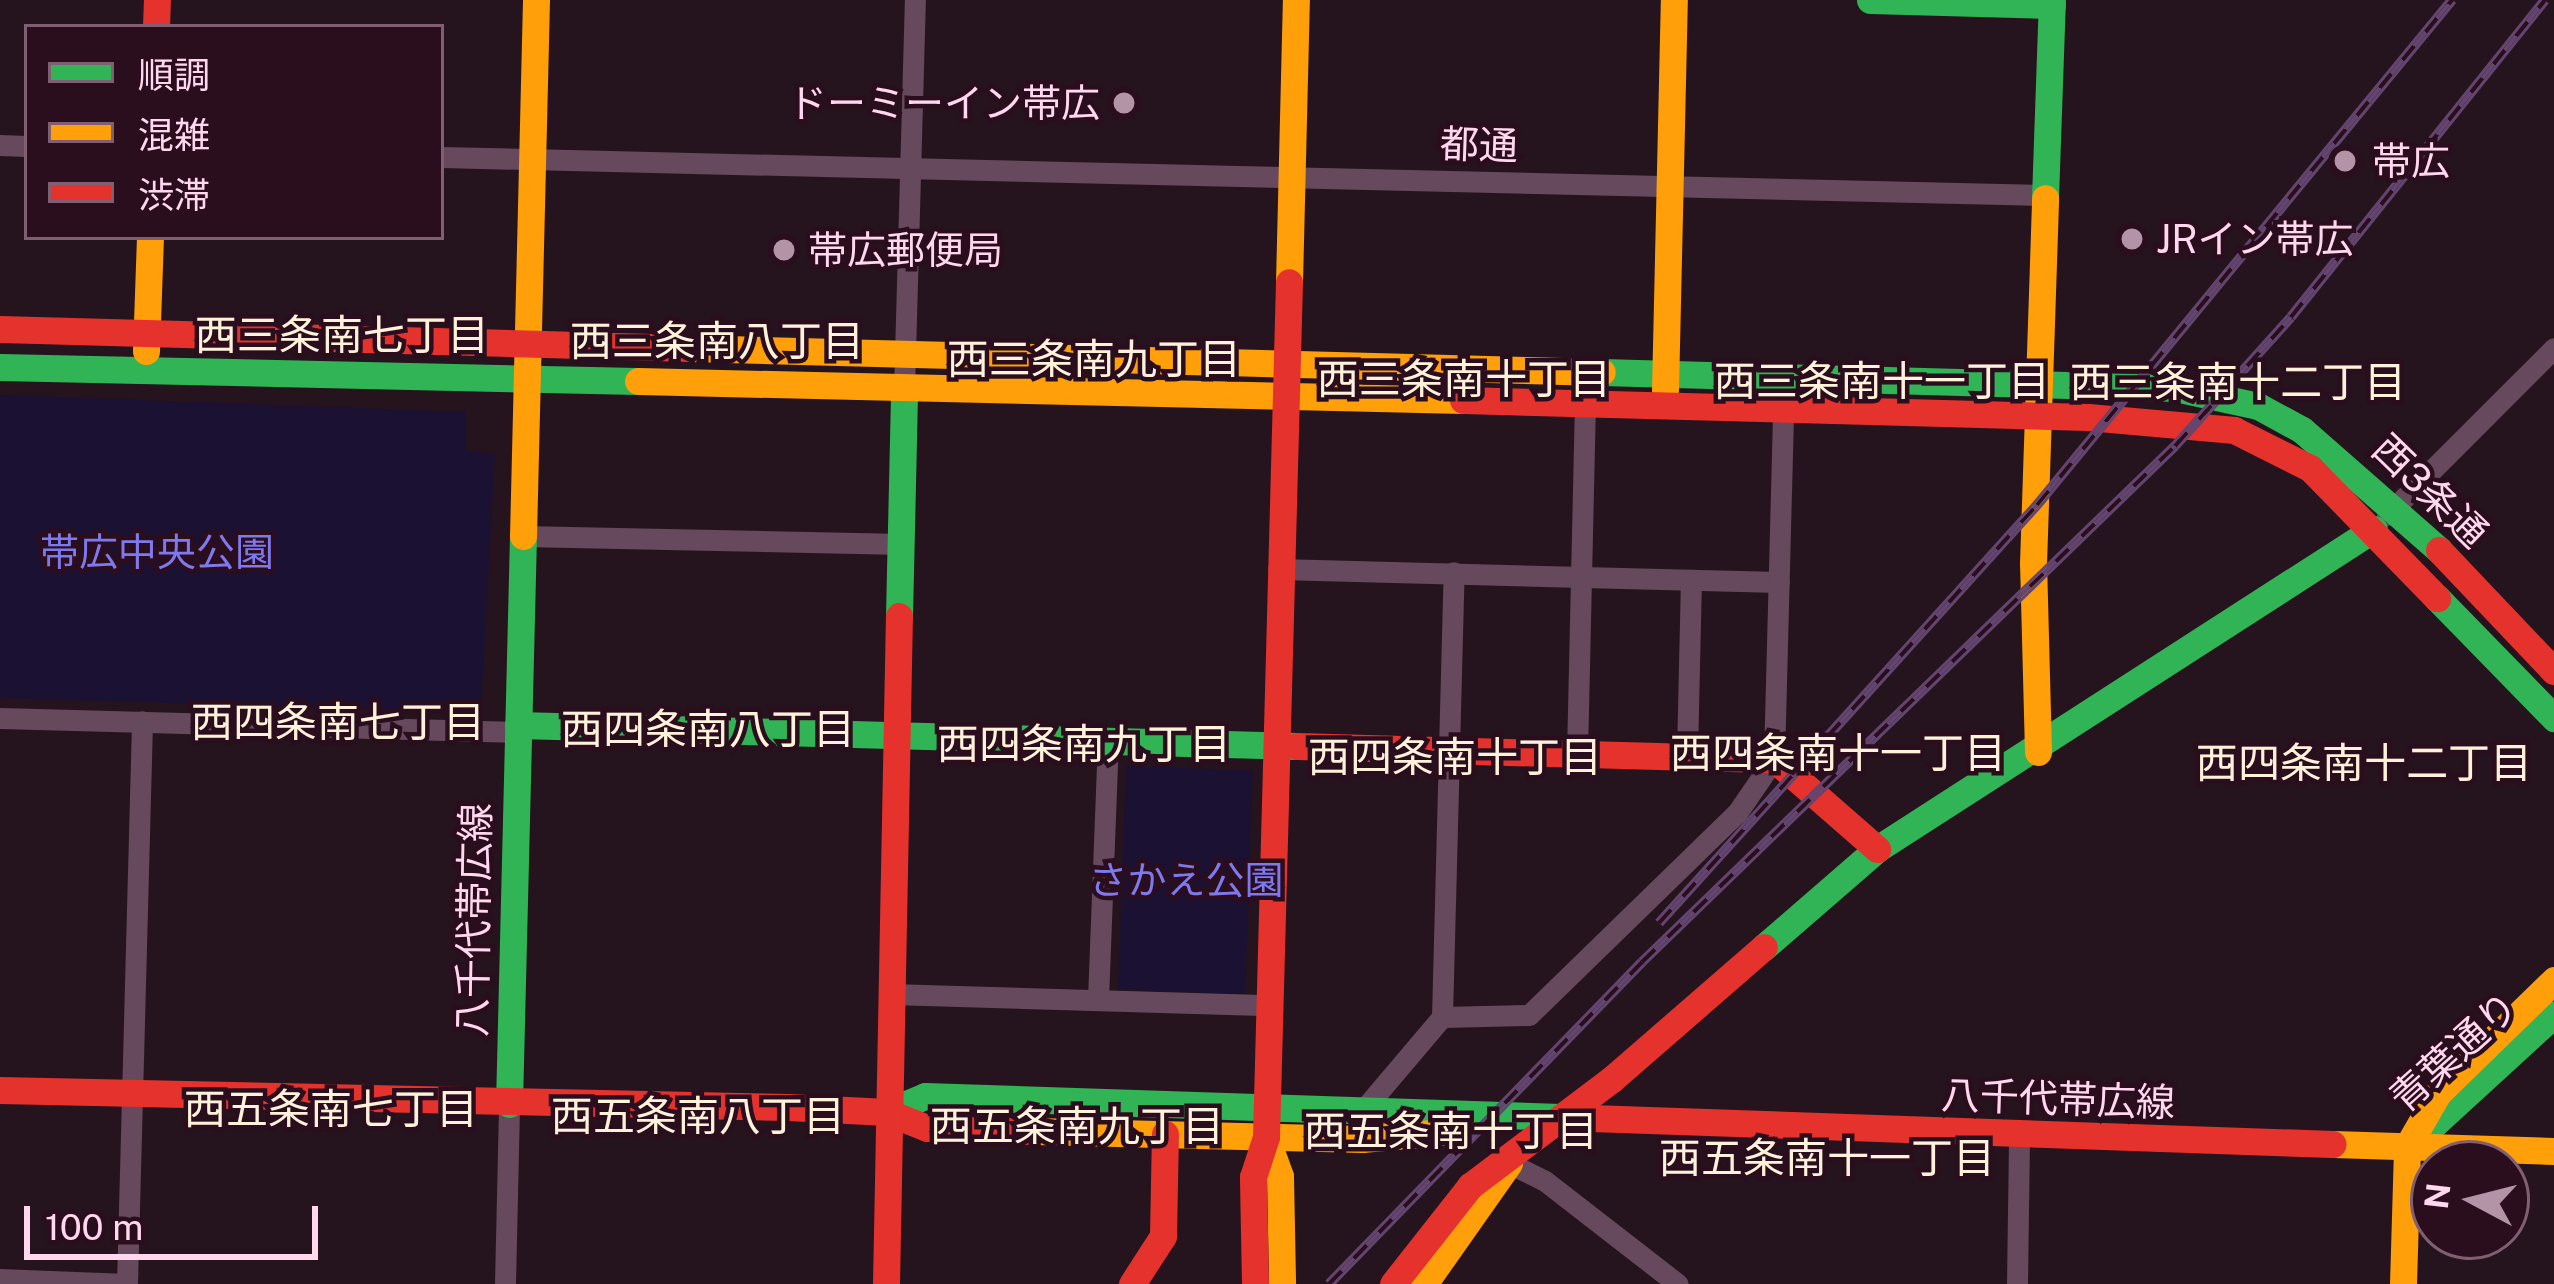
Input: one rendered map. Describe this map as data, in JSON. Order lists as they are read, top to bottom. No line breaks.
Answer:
{"streets":{"street":["都通","西3条通","八千代帯広線","青葉通り"]},"crossings":[["都通","八千代帯広線"],["西3条通","八千代帯広線"],["八千代帯広線","青葉通り"]],"districts":["西三条南七丁目","西三条南八丁目","西三条南九丁目","西三条南十丁目","西三条南十一丁目","西三条南十二丁目","西四条南七丁目","西四条南八丁目","西四条南九丁目","西四条南十一丁目","西四条南十丁目","西四条南十二丁目","西五条南七丁目","西五条南八丁目","西五条南九丁目","西五条南十丁目","西五条南十一丁目"],"parks":["帯広中央公園","さかえ公園"],"places":["ドーミーイン帯広","帯広","JRイン帯広","帯広郵便局"],"legend":["順調","混雑","渋滞"],"scale_bar":"100 m","north":"left"}
